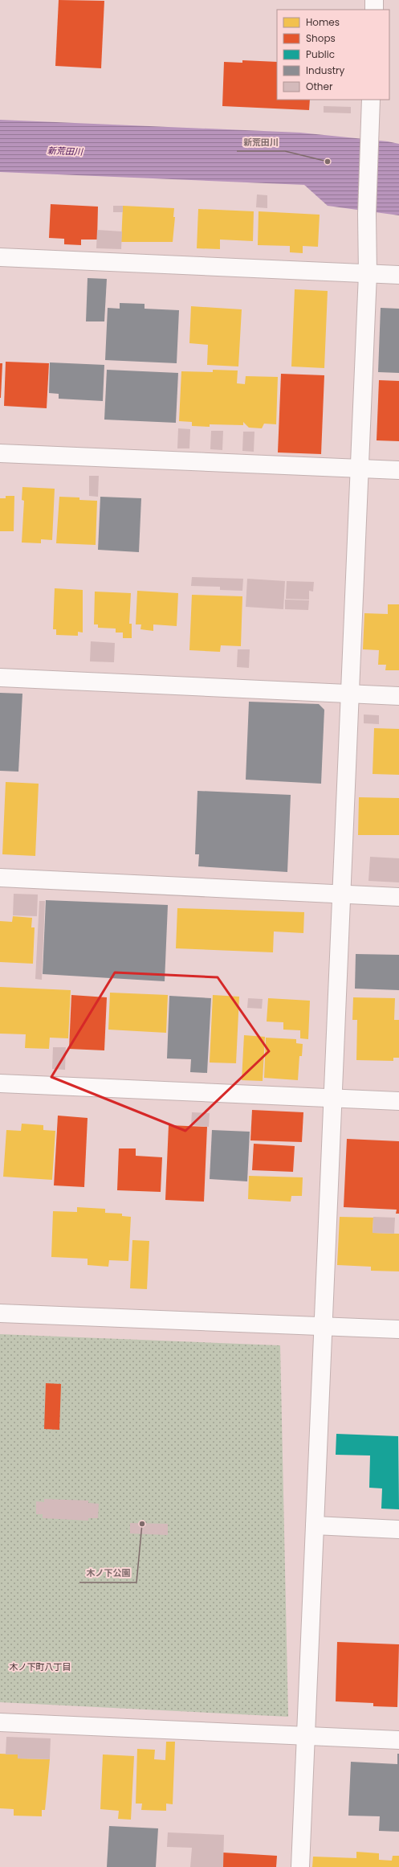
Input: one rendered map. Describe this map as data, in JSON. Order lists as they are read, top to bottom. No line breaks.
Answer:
{"districts":["木ノ下町八丁目"],"water":["新荒田川"],"places":["新荒田川","木ノ下公園"],"legend":["Homes","Shops","Public","Industry","Other"]}
